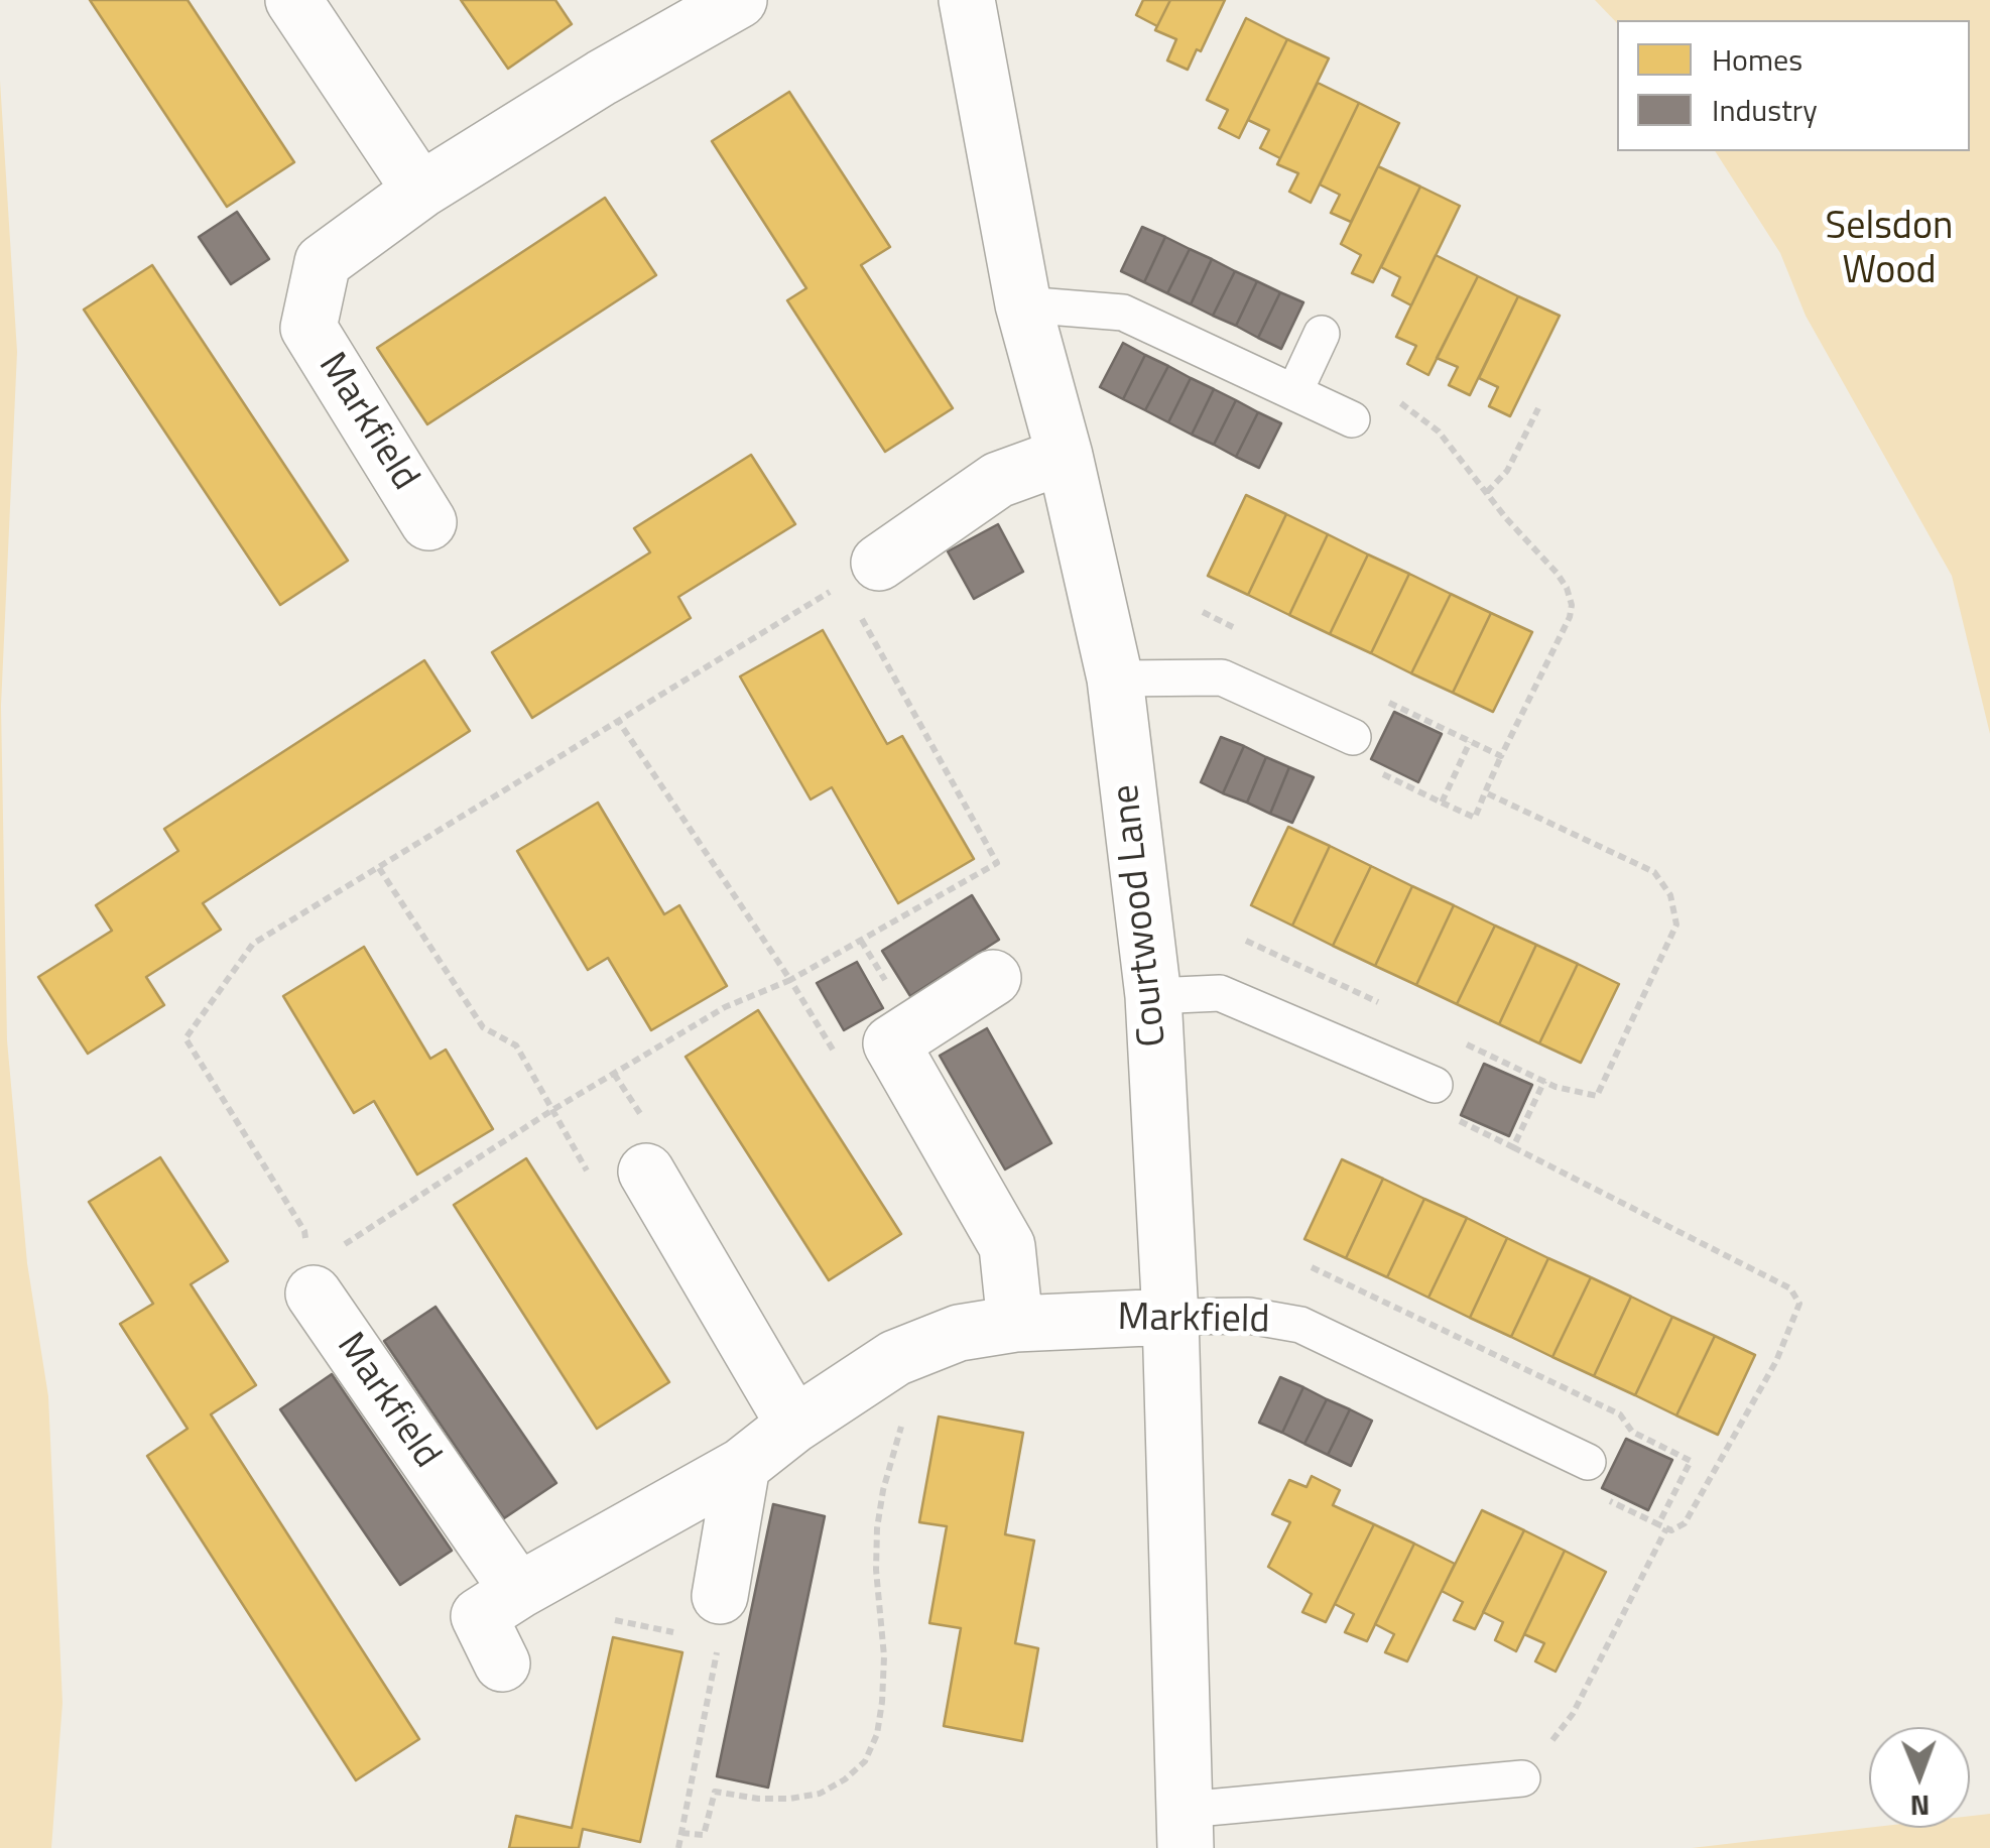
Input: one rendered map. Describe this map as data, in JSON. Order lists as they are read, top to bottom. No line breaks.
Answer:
{"streets":{"street":["Markfield","Courtwood Lane"]},"crossings":[["Markfield","Courtwood Lane"]],"parks":["Selsdon Wood"],"legend":["Homes","Industry"],"north":"bottom"}
